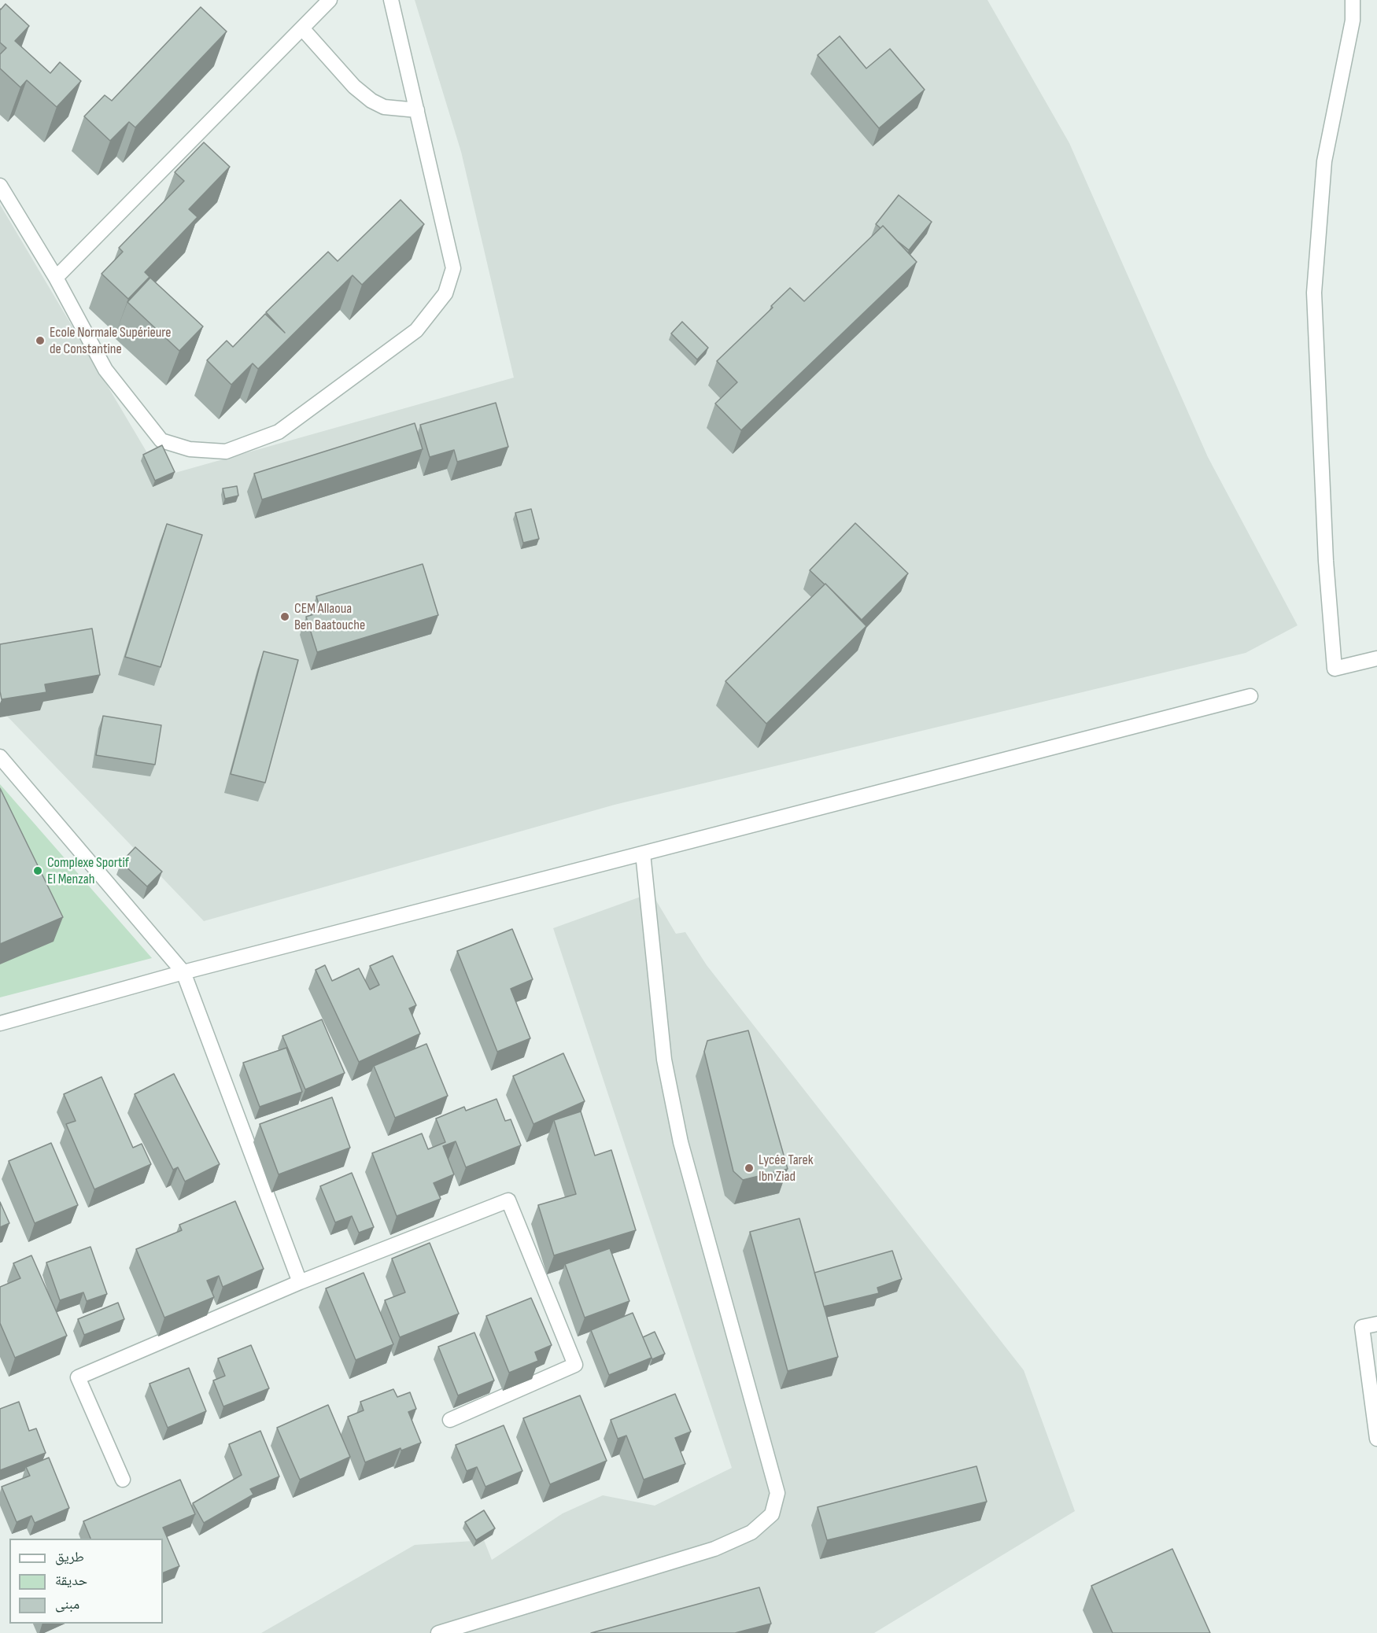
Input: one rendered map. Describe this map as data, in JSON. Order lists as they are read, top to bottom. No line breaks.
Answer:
{"places":["Ecole Normale Supérieure de Constantine","CEM Allaoua Ben Baatouche","Complexe Sportif El Menzah","Lycée Tarek Ibn Ziad"],"legend":["طريق","حديقة","مبنى"]}
